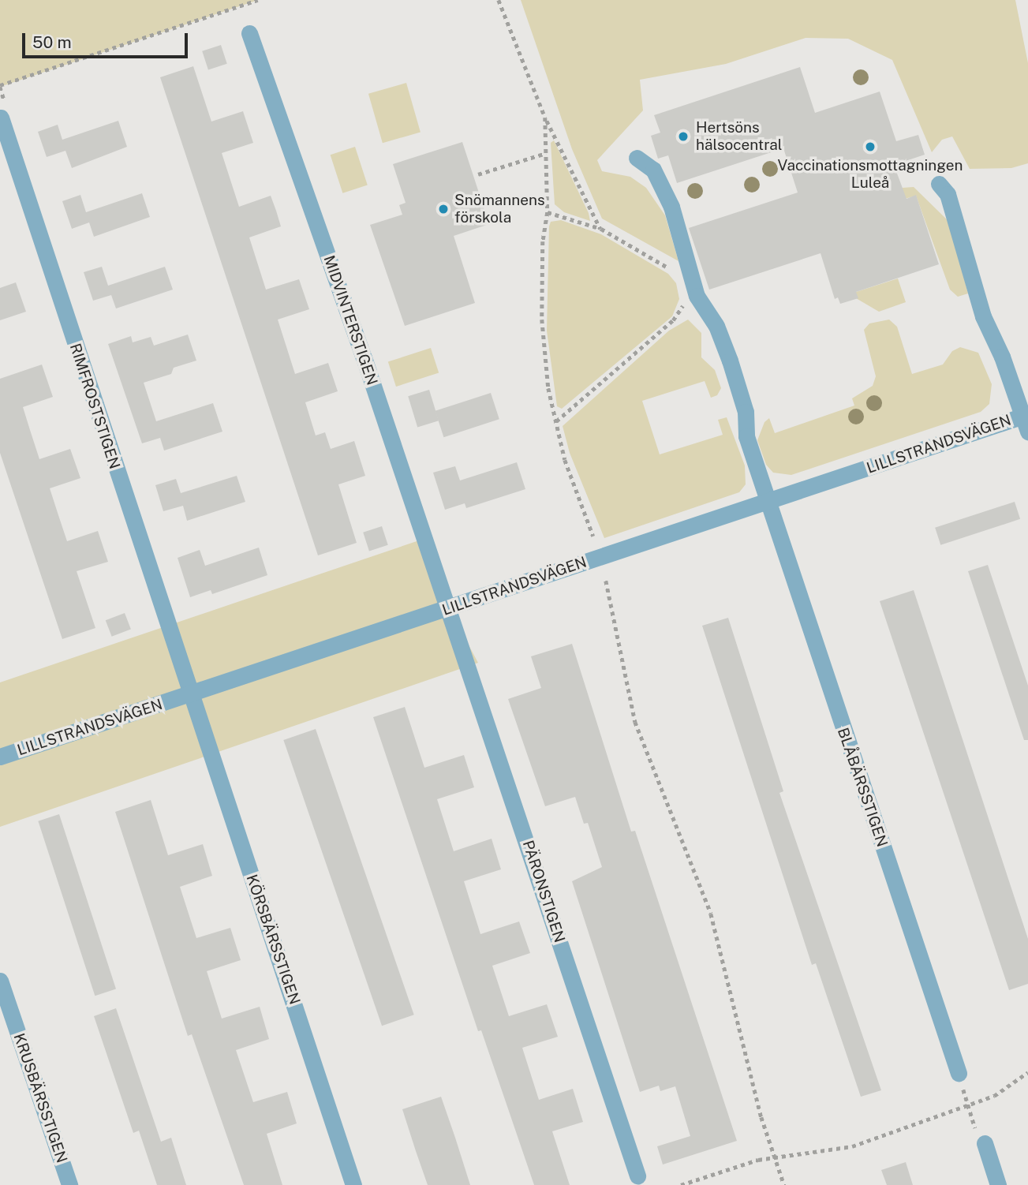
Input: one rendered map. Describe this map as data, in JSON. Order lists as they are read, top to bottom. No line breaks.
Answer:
{"streets":{"street":["MIDVINTERSTIGEN","RIMFROSTSTIGEN","LILLSTRANDSVÄGEN","BLÅBÄRSSTIGEN","PÄRONSTIGEN","KÖRSBÄRSSTIGEN","KRUSBÄRSSTIGEN"]},"crossings":[["MIDVINTERSTIGEN","LILLSTRANDSVÄGEN"],["MIDVINTERSTIGEN","PÄRONSTIGEN"],["RIMFROSTSTIGEN","LILLSTRANDSVÄGEN"],["RIMFROSTSTIGEN","KÖRSBÄRSSTIGEN"],["LILLSTRANDSVÄGEN","BLÅBÄRSSTIGEN"],["LILLSTRANDSVÄGEN","PÄRONSTIGEN"],["LILLSTRANDSVÄGEN","KÖRSBÄRSSTIGEN"]],"places":["Hertsöns hälsocentral","Vaccinationsmottagningen Luleå","Snömannens förskola"],"scale_bar":"50 m"}
